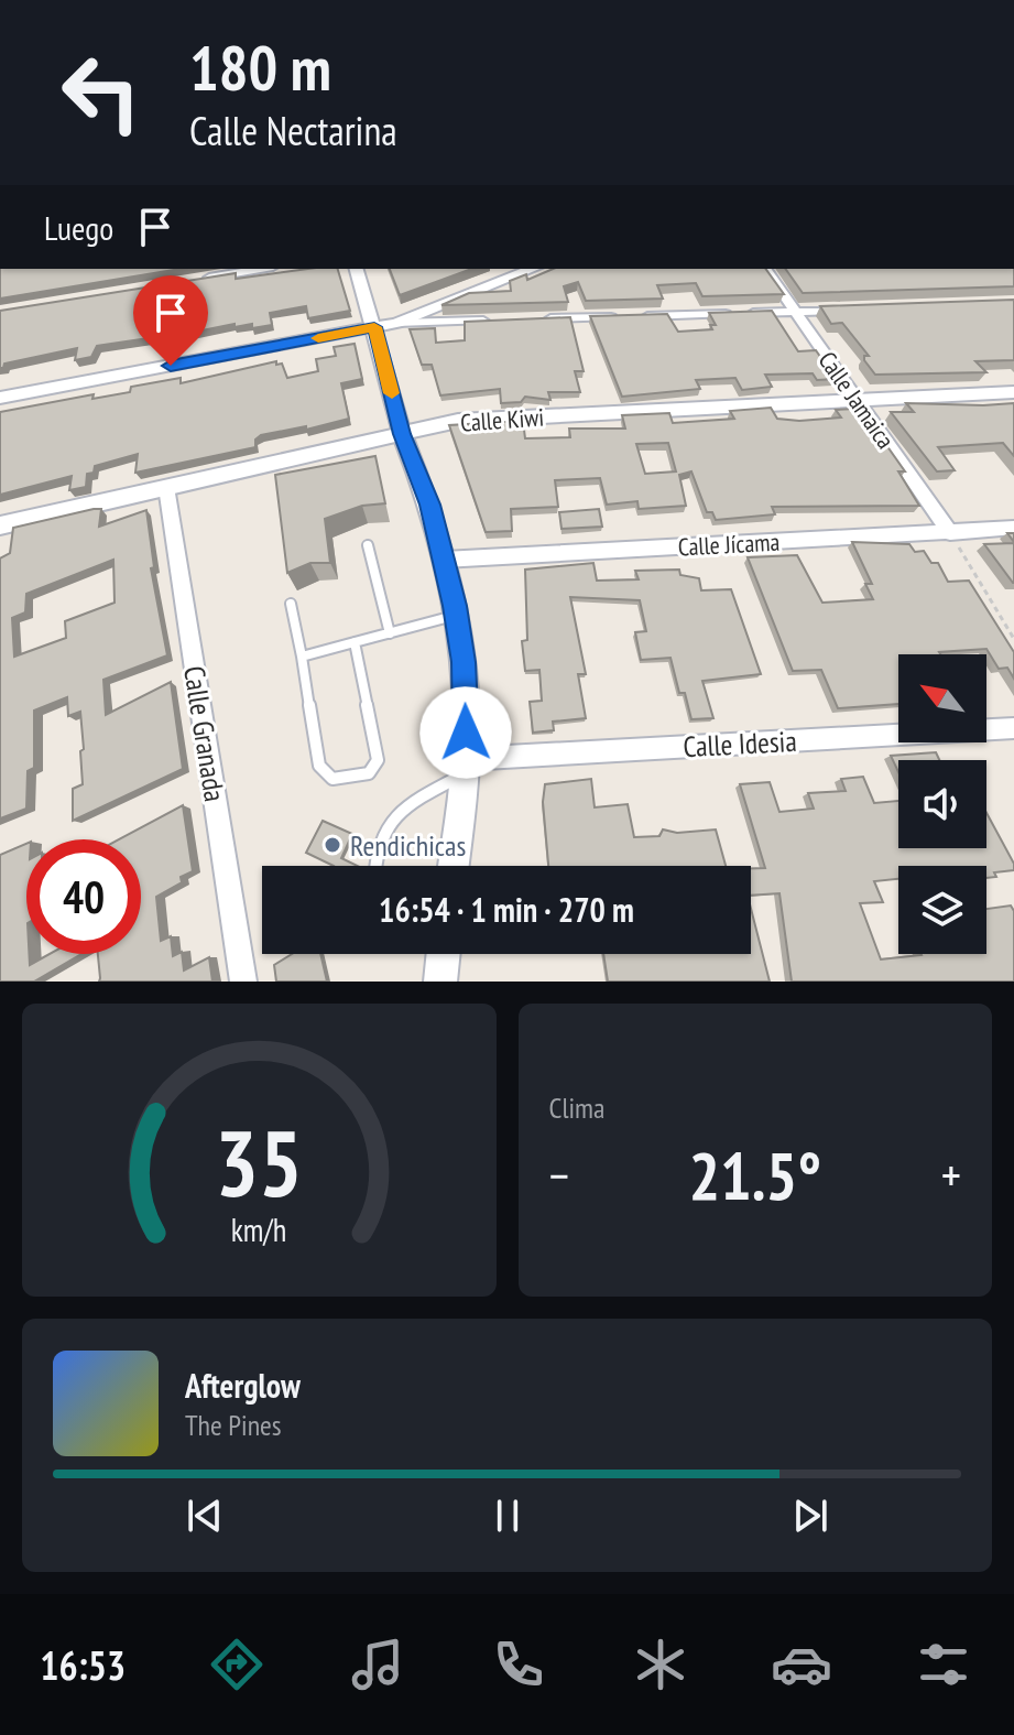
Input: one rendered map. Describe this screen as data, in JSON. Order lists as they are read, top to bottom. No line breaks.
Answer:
{"streets":{"street":["Calle Jamaica","Calle Kiwi","Calle Jícama","Calle Granada","Calle Idesia"]},"crossings":[["Calle Jamaica","Calle Kiwi"],["Calle Jamaica","Calle Jícama"],["Calle Kiwi","Calle Granada"]],"places":["Rendichicas"],"north":"top left","page":{"turn":["180 m","Calle Nectarina"],"then":"Luego","limit":"40","trip":"16:54 · 1 min · 270 m","tile":"Clima","heat":["−","21.5°","+"],"song":["Afterglow","The Pines"],"tabs":"16:53","gauge":["35","km/h"]}}
